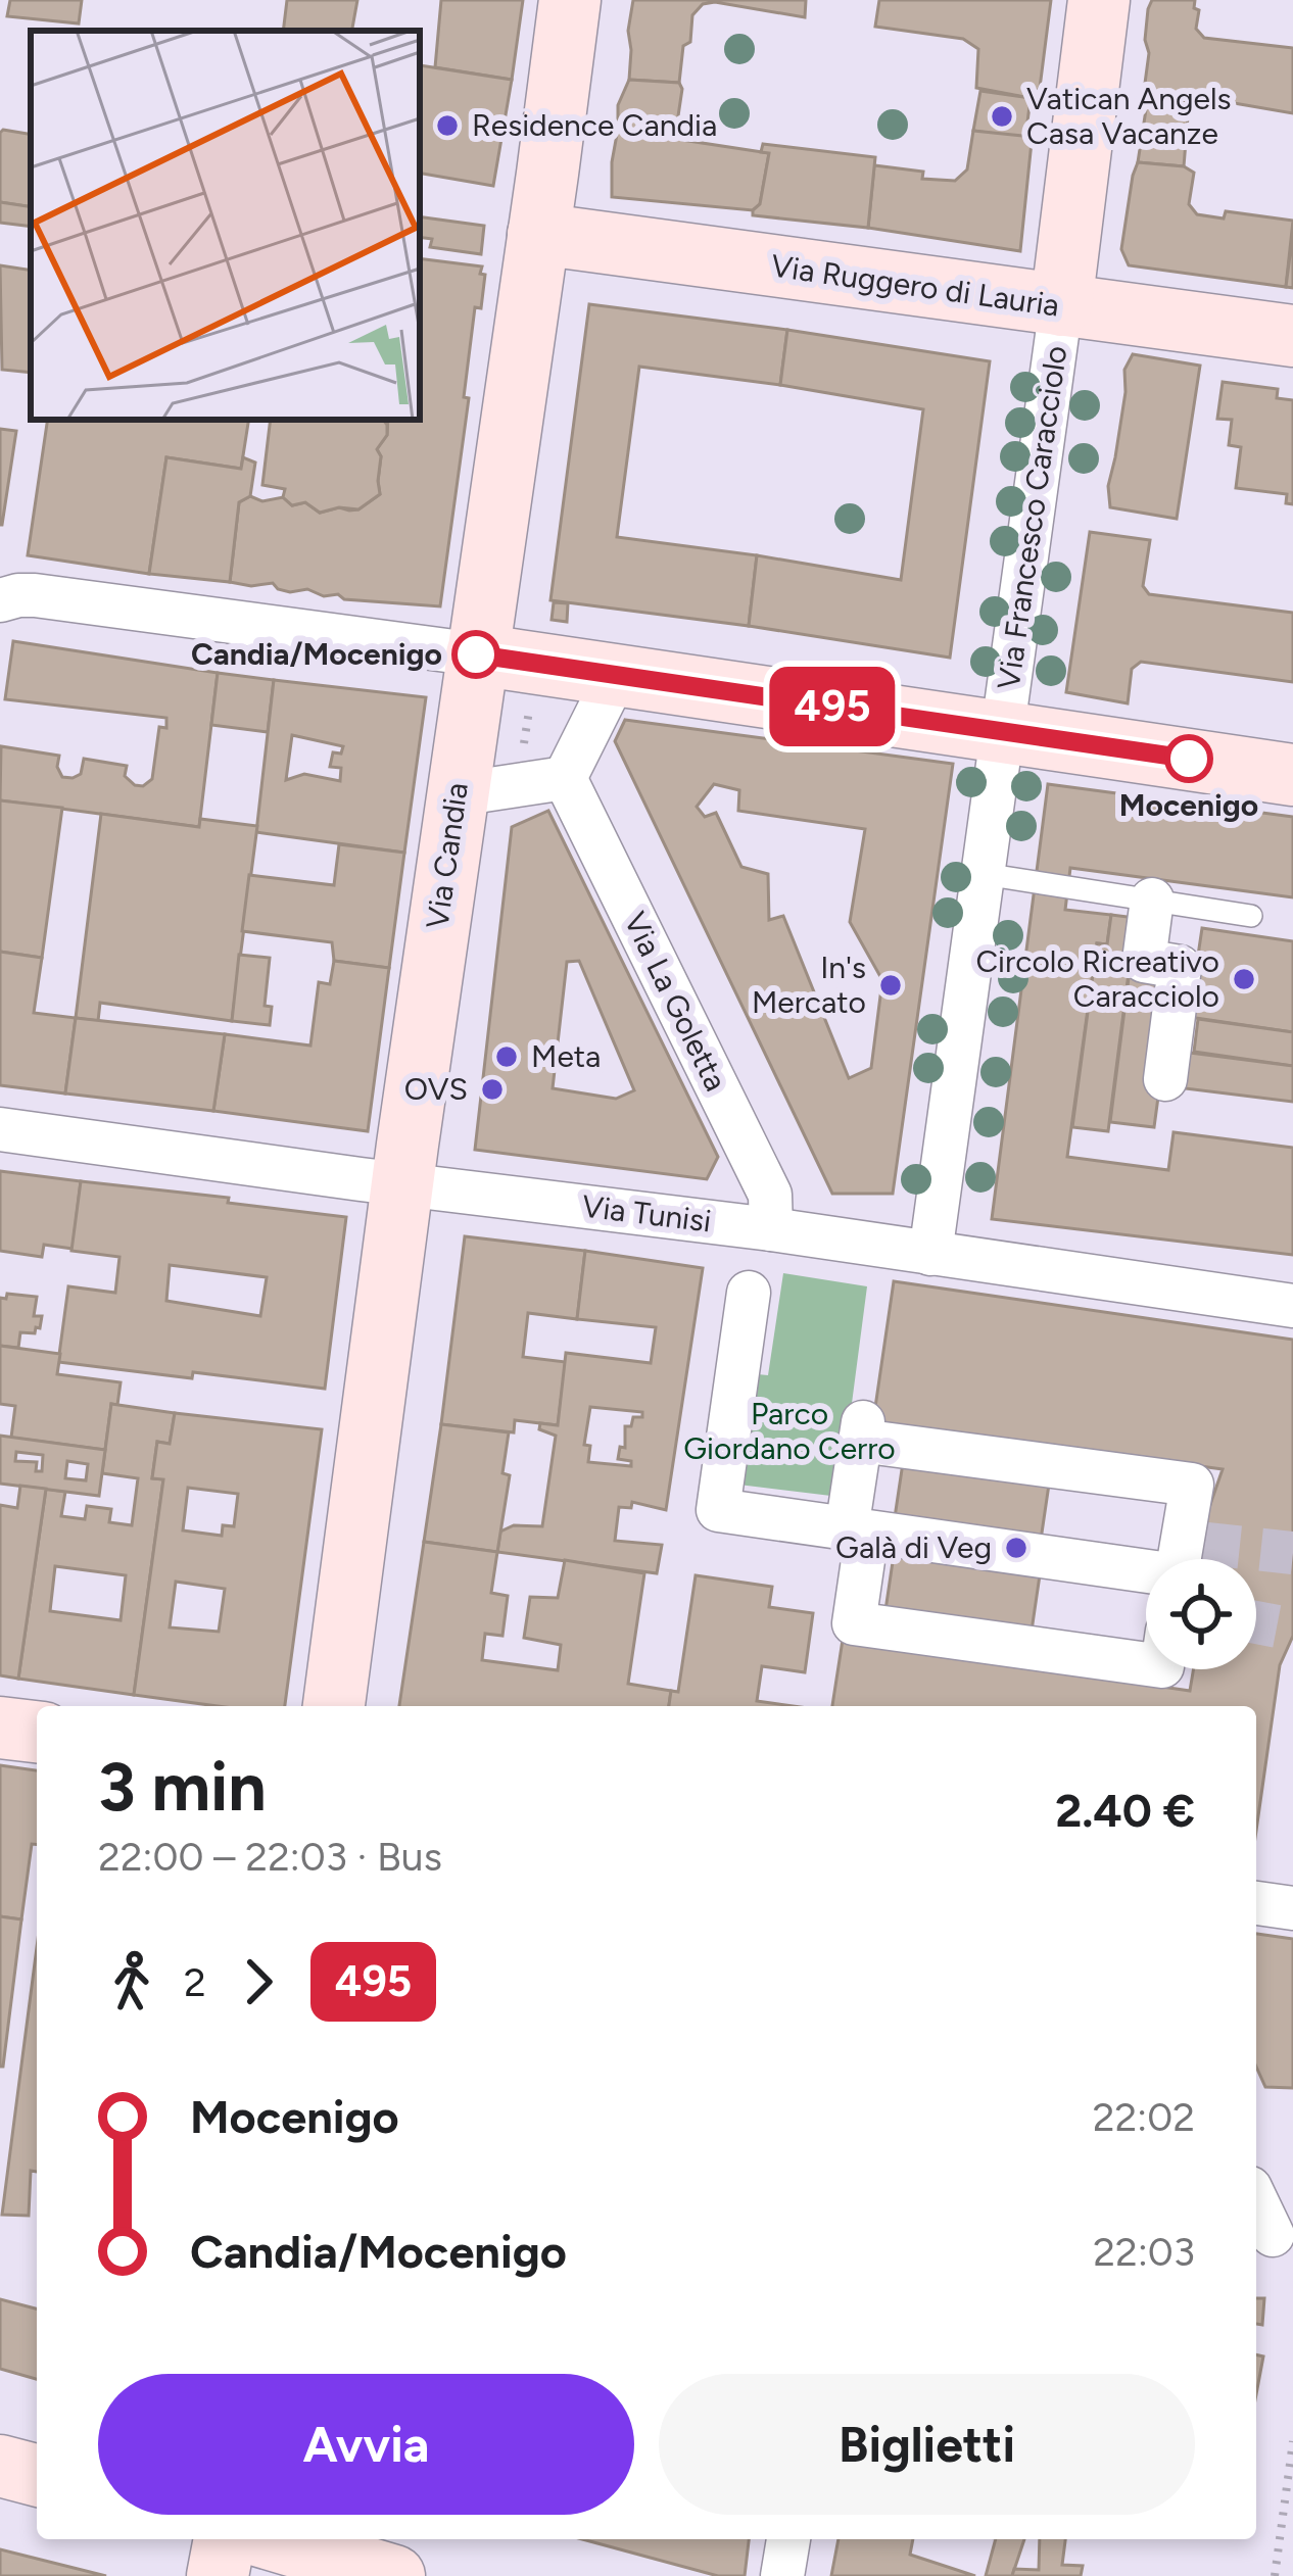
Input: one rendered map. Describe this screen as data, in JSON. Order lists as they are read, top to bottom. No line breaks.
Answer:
{"streets":{"main road":["Via Ruggero di Lauria","Via Francesco Caracciolo","Via Candia"],"street":["Via La Goletta","Via Tunisi"]},"crossings":[["Via Ruggero di Lauria","Via Francesco Caracciolo"],["Via Ruggero di Lauria","Via Candia"],["Via Francesco Caracciolo","Via Tunisi"],["Via Candia","Via Tunisi"],["Via La Goletta","Via Tunisi"]],"parks":["Parco Giordano Cerro"],"places":["Vatican Angels Casa Vacanze","Residence Candia","Candia/Mocenigo","Mocenigo","Circolo Ricreativo Caracciolo","In's Mercato","Meta","OVS","Galà di Veg"],"lines":["bus line 495"],"page":{"on_map":"495","heading":["3 min","22:00 – 22:03 · Bus","2.40 €"],"legs":["2","495"],"list":[{"name":"Mocenigo","value":"22:02"},{"name":"Candia/Mocenigo","value":"22:03"}],"buttons":["Avvia","Biglietti"]}}
